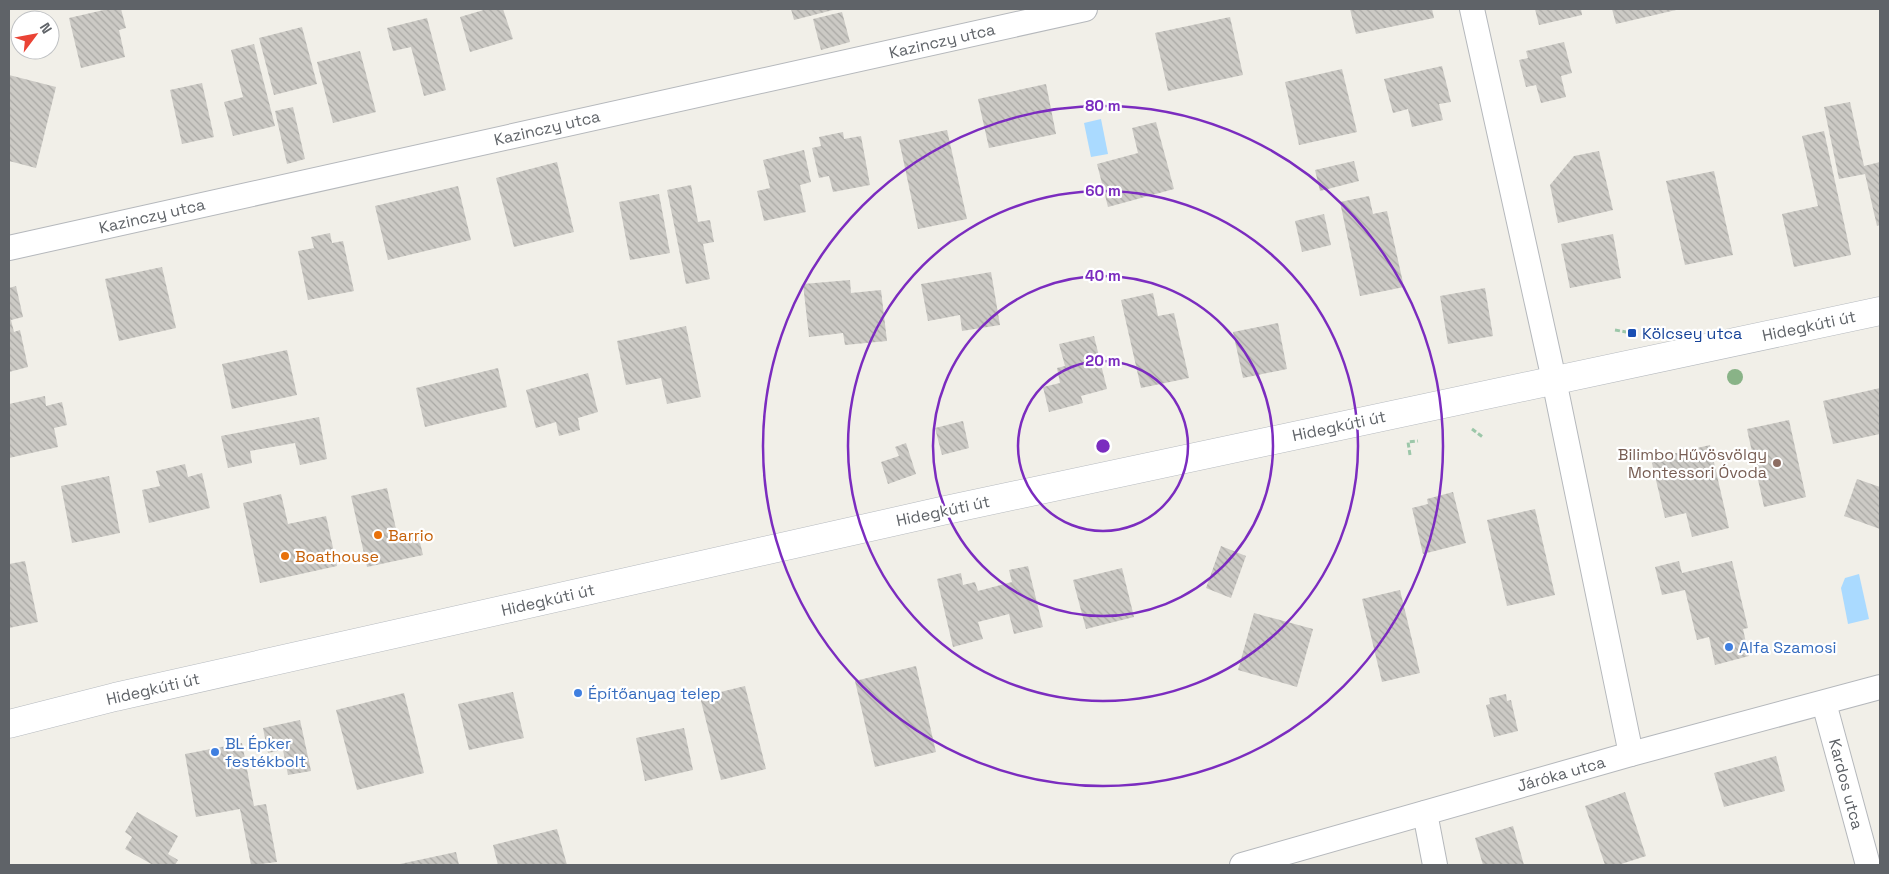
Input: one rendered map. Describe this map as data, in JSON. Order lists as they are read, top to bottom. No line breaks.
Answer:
{"streets":{"main road":["Hidegkúti út"],"street":["Kazinczy utca","Járóka utca","Kardos utca"]},"crossings":[["Járóka utca","Kardos utca"]],"places":{"transit":["Kölcsey utca"],"other":["Bilimbo Hűvösvölgy Montessori Óvoda","Barrio","Boathouse","Alfa Szamosi","Építőanyag telep","BL Épker festékbolt"]},"north":"top right","rings":["80 m","60 m","40 m","20 m"]}
